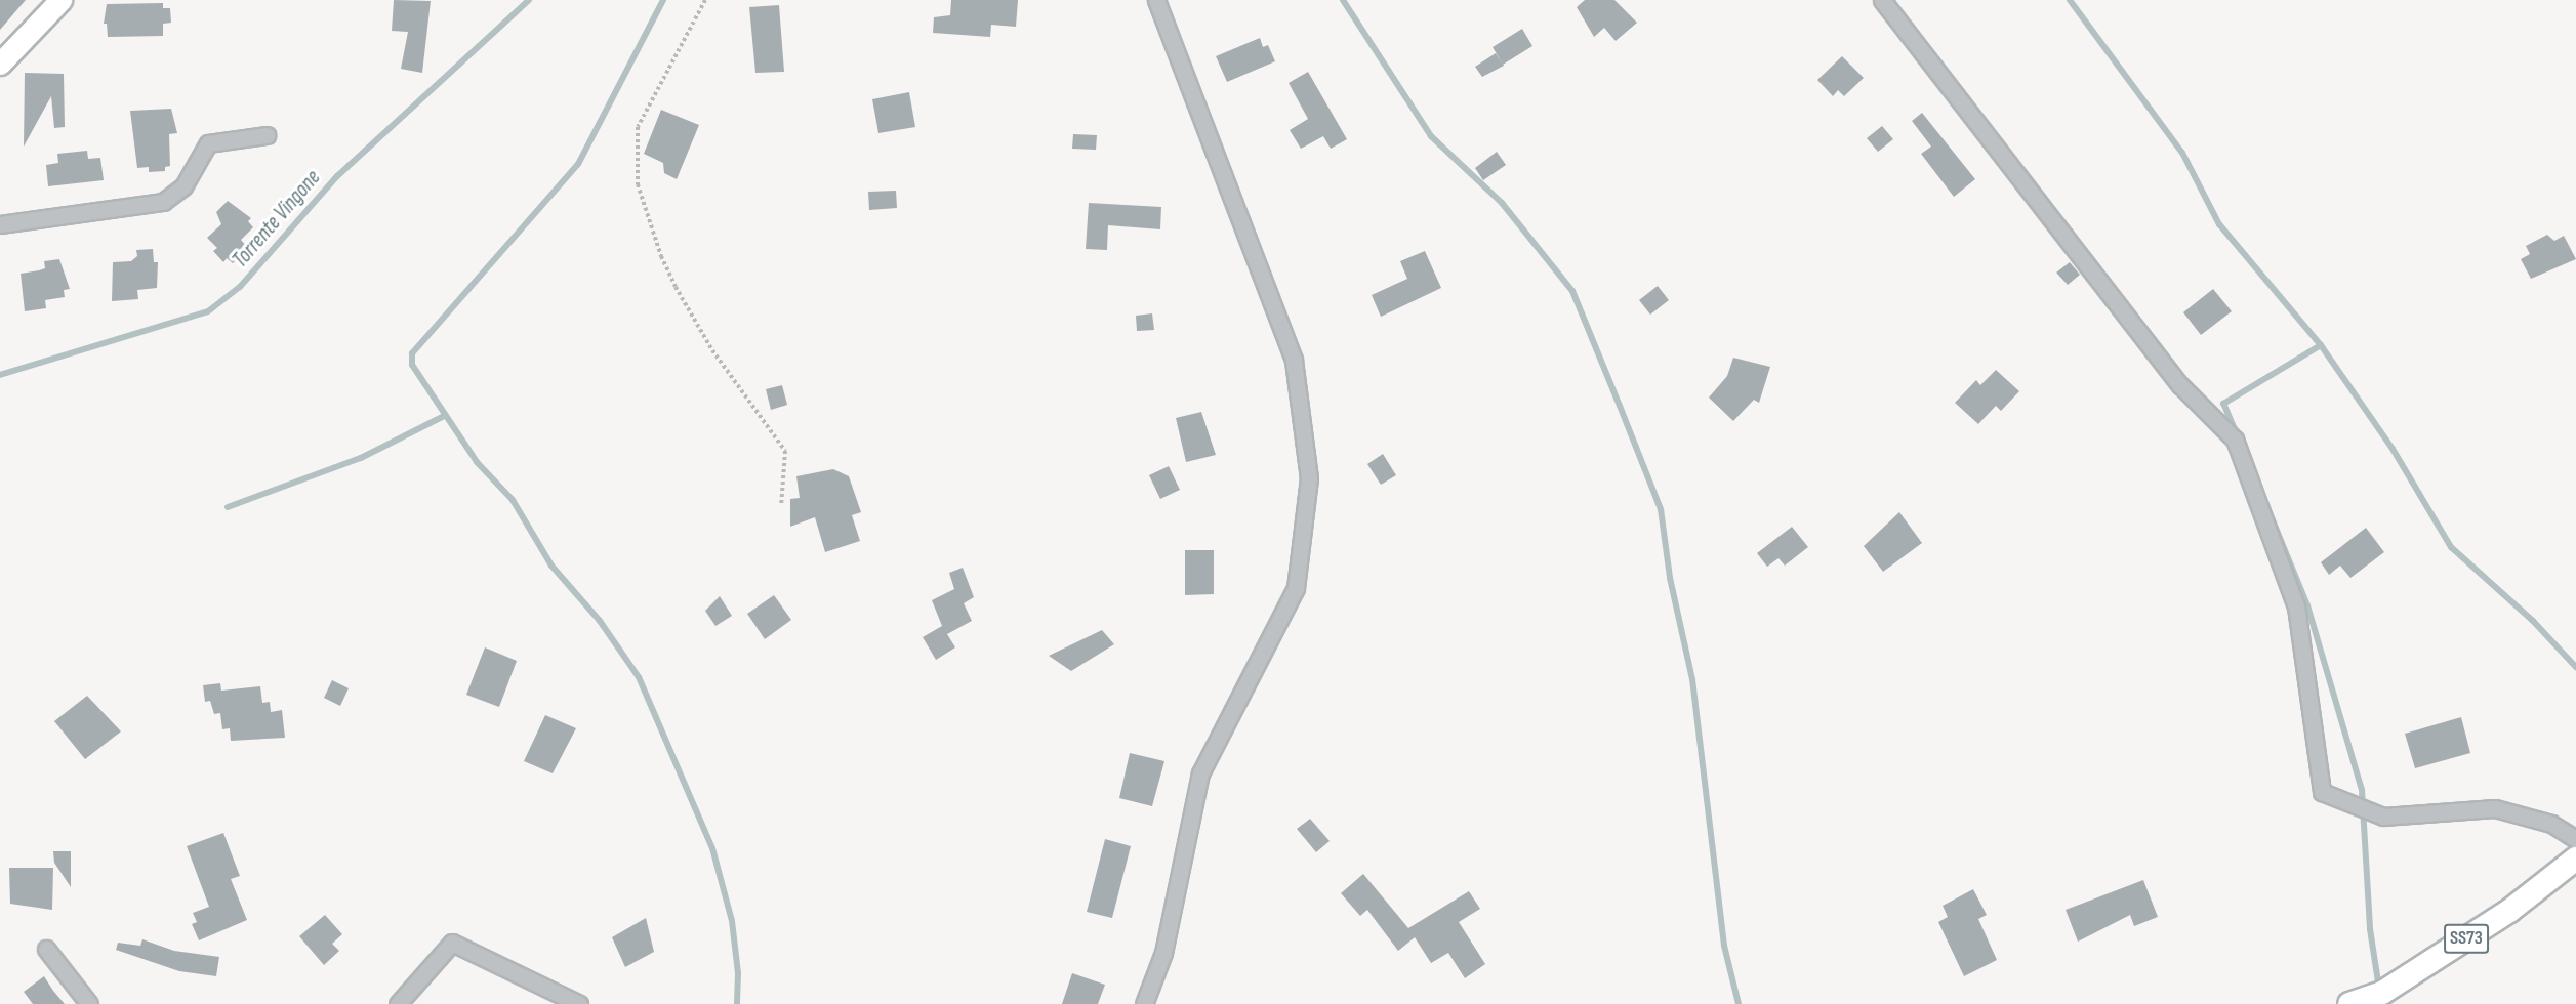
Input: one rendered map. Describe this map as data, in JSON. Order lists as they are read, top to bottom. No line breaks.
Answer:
{"streets":{"main road":["SS73"]},"water":["Torrente Vingone"]}
